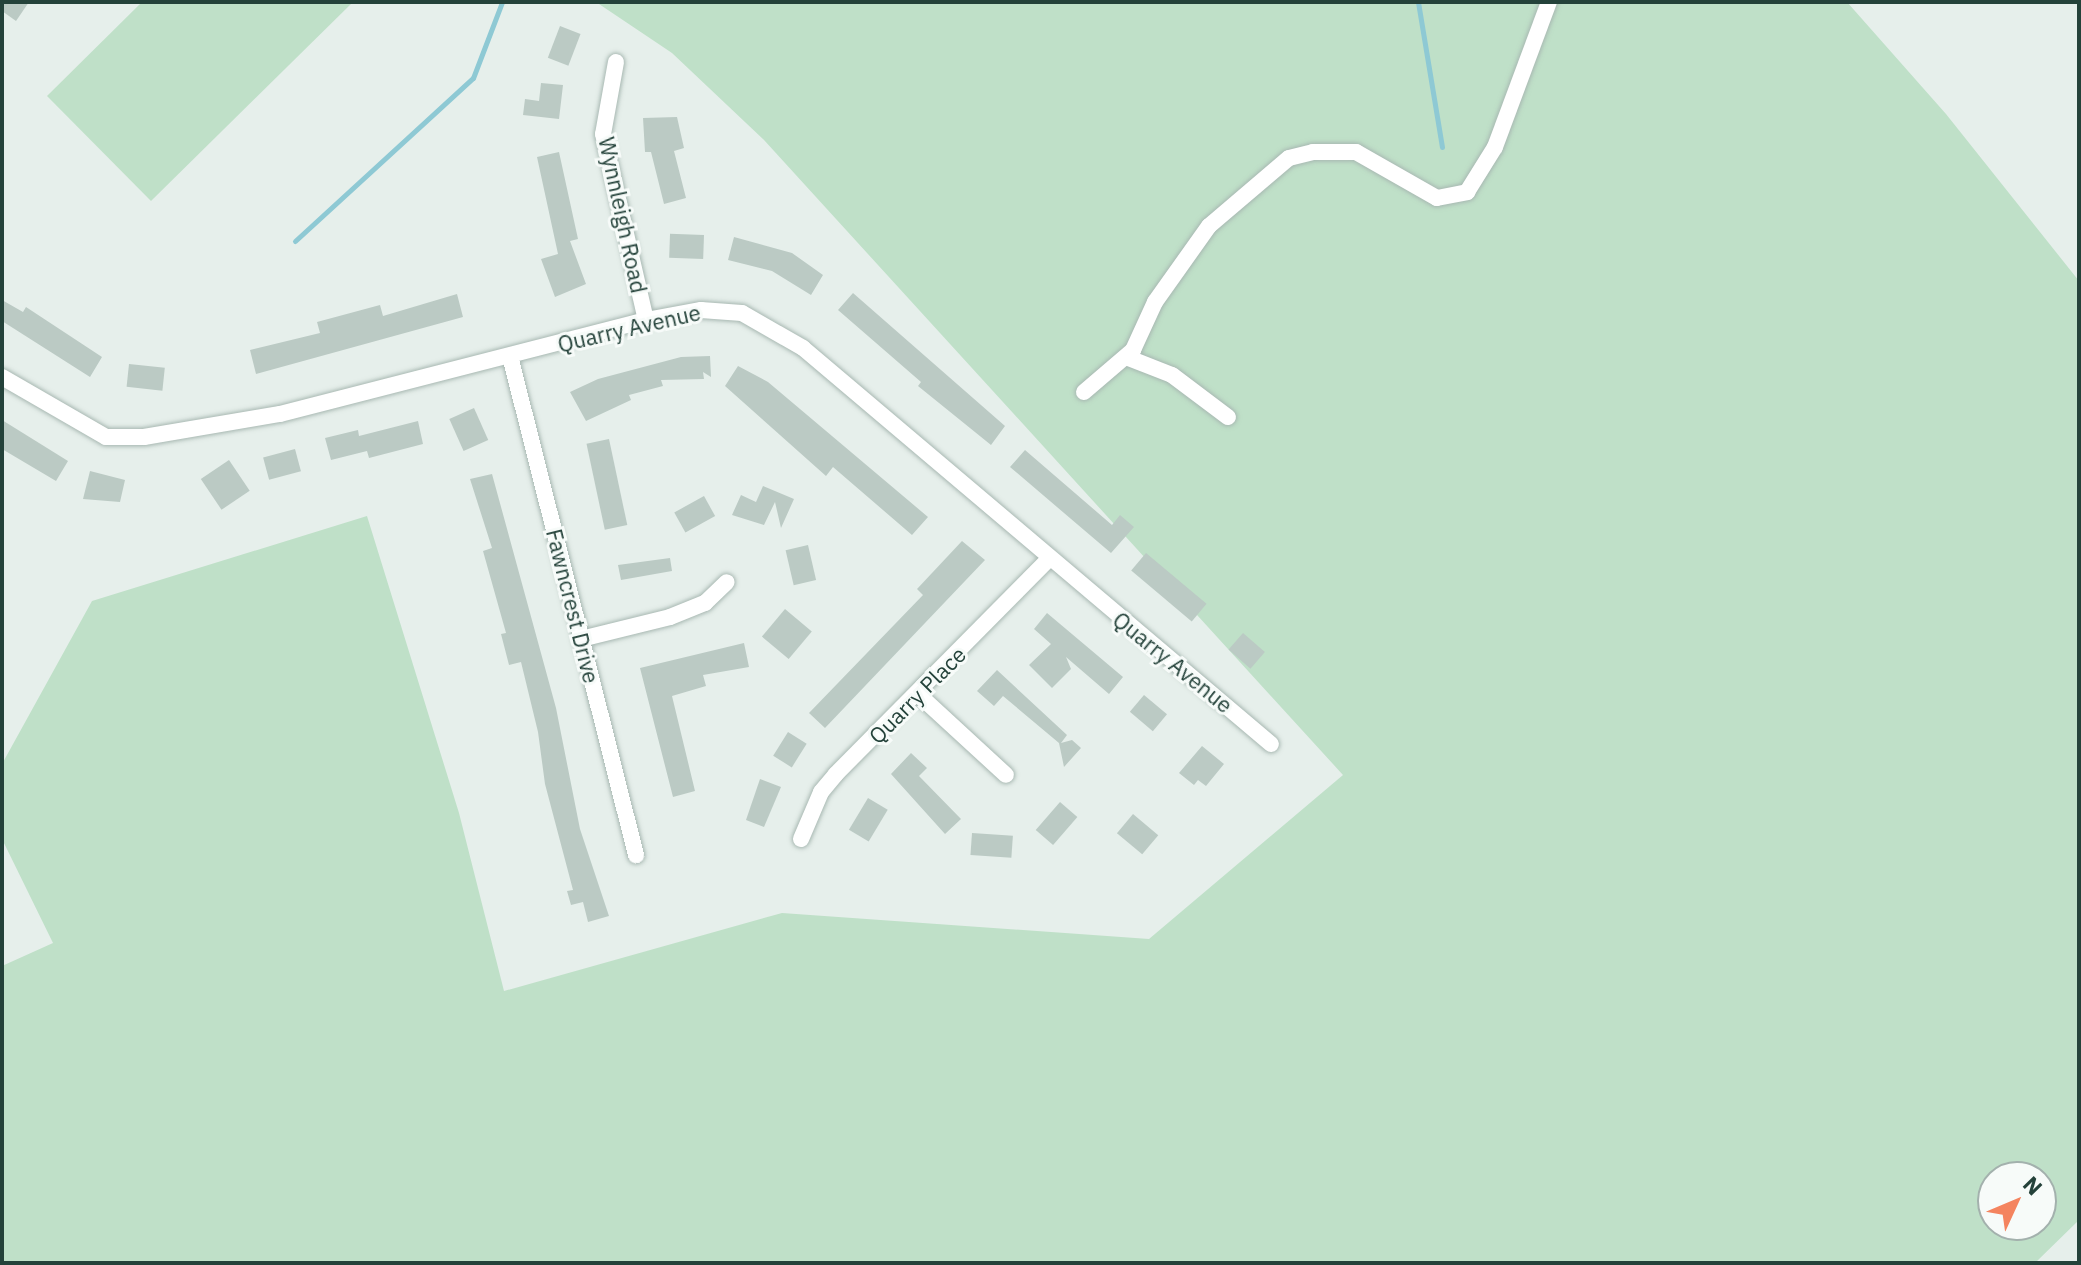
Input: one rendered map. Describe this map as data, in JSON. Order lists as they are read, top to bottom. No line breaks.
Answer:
{"streets":{"street":["Wynnleigh Road","Quarry Avenue","Fawncrest Drive","Quarry Place"]},"crossings":[["Wynnleigh Road","Quarry Avenue"],["Quarry Avenue","Fawncrest Drive"],["Quarry Avenue","Quarry Place"]],"north":"top right"}
